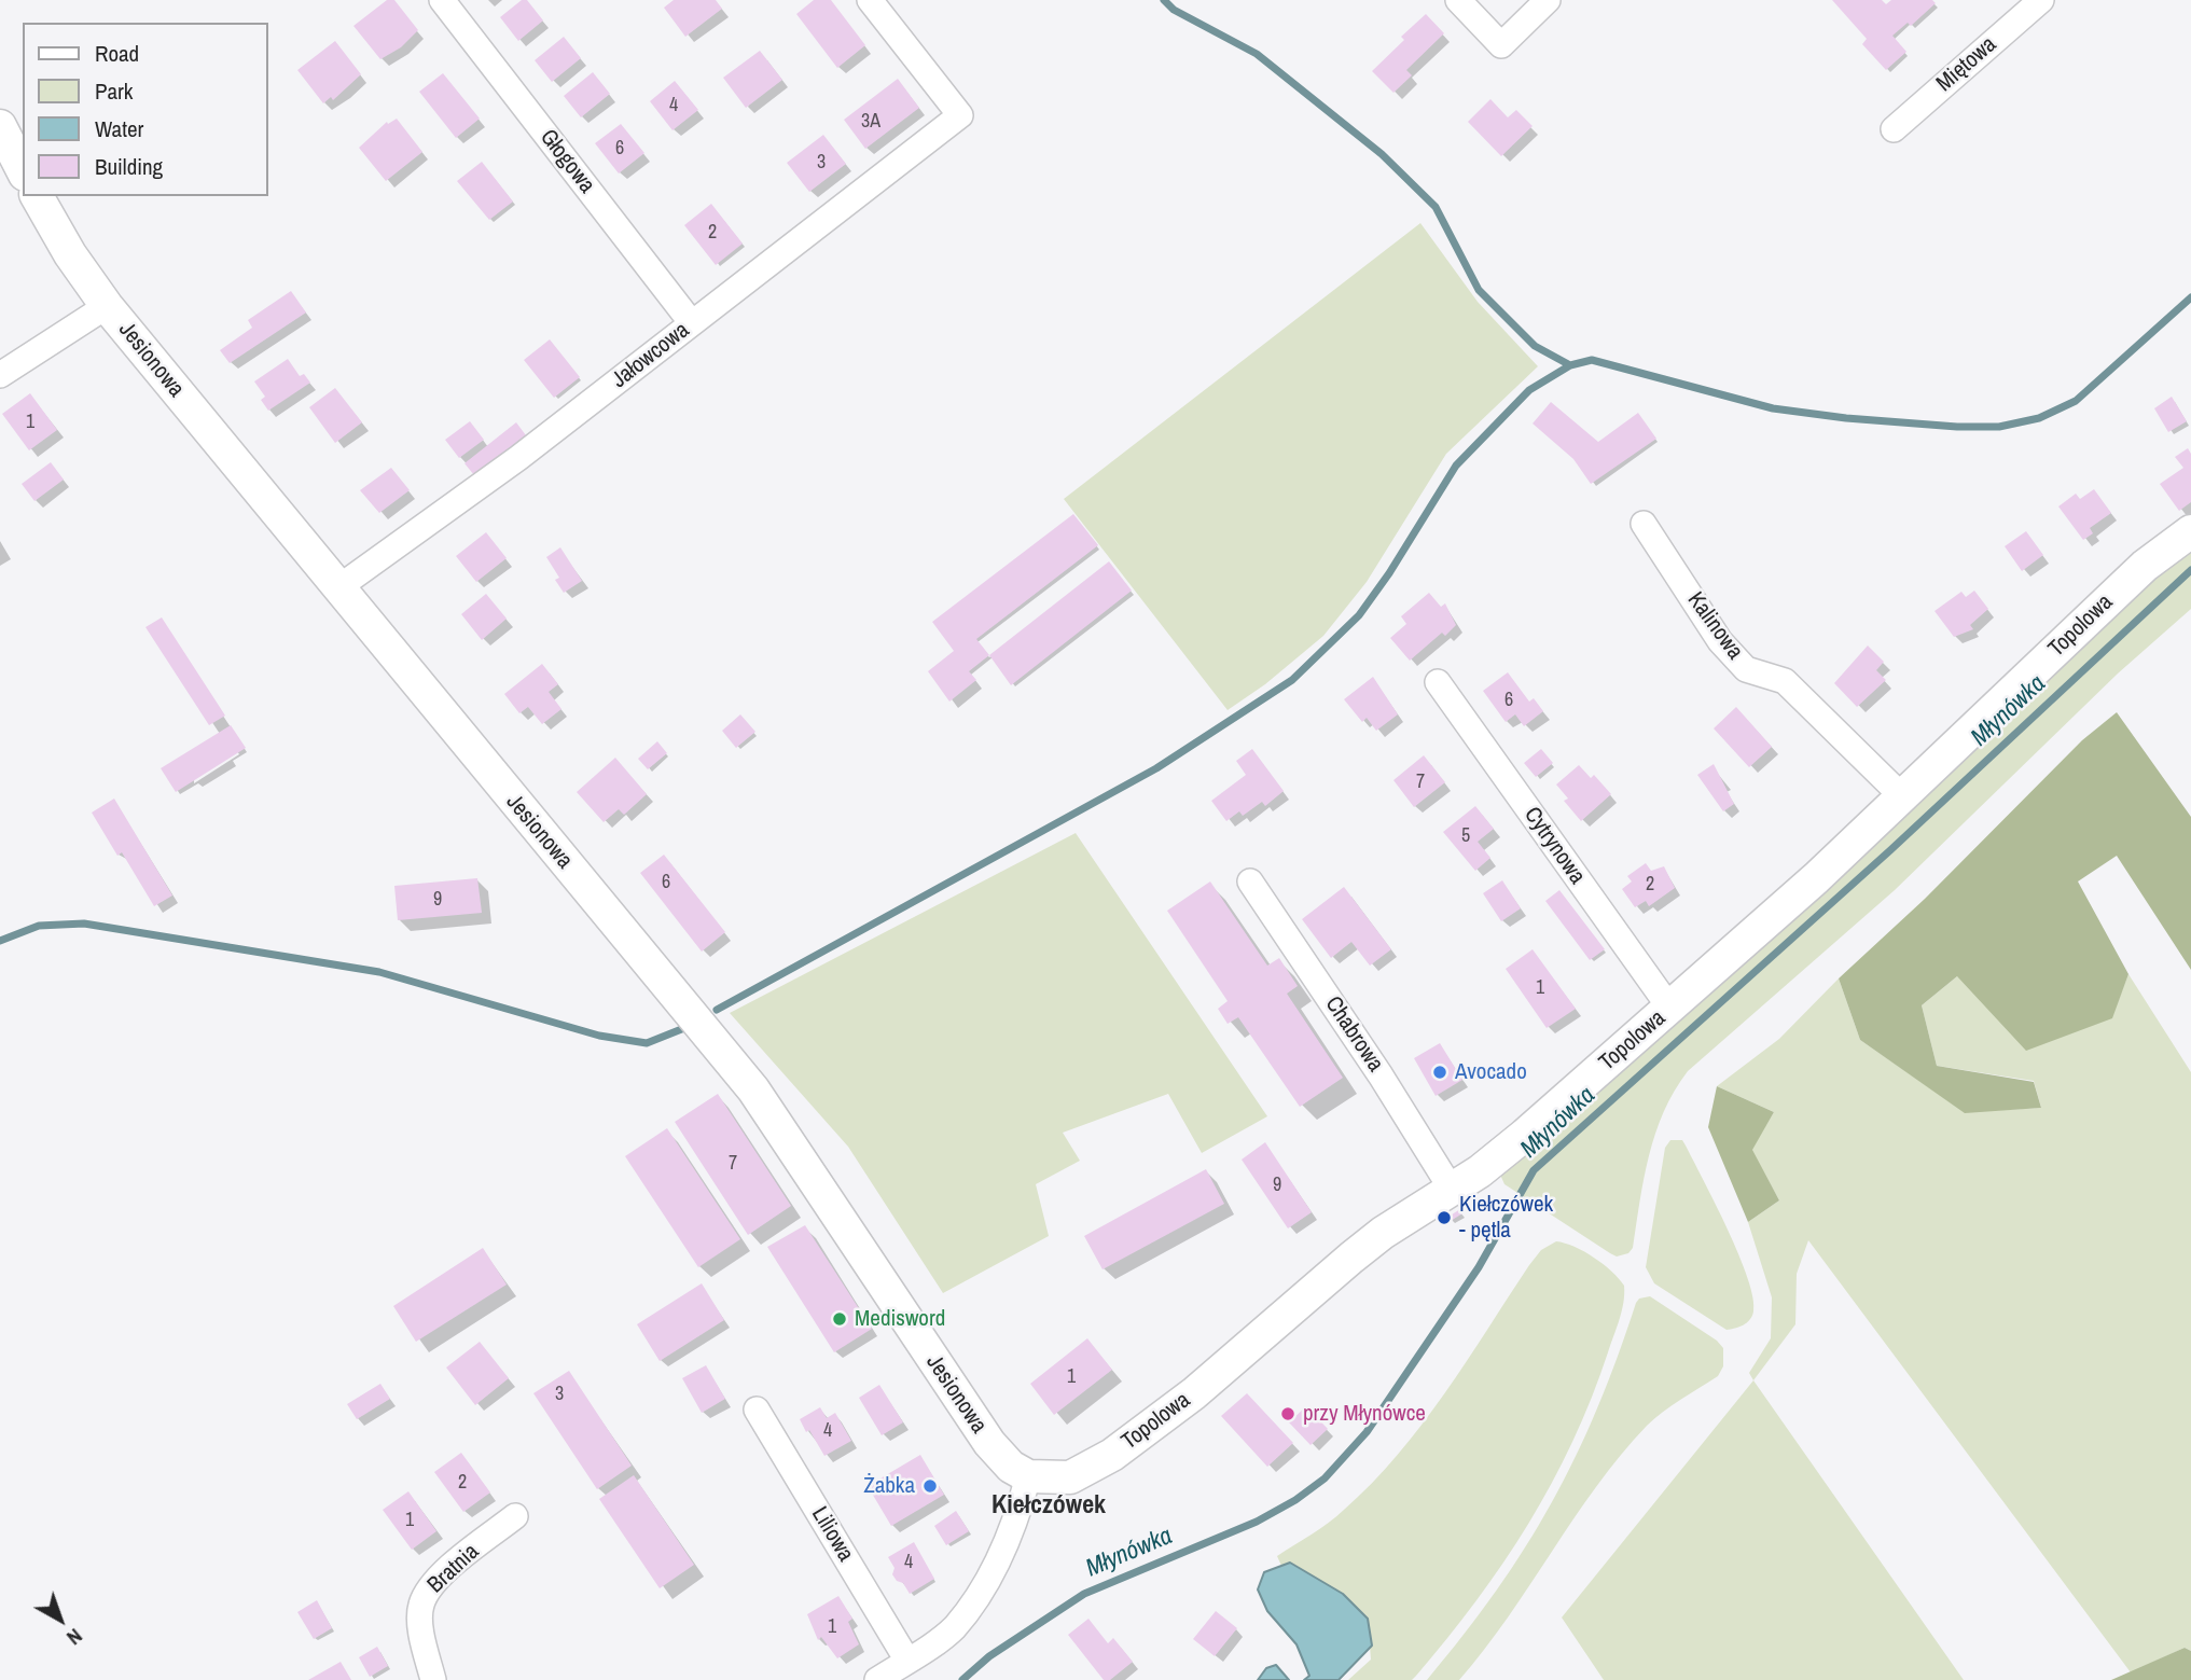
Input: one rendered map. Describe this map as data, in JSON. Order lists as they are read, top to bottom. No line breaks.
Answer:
{"streets":{"street":["Miętowa","Głogowa","Jałowcowa","Jesionowa","Kalinowa","Topolowa","Cytrynowa","Chabrowa","Liliowa","Bratnia"]},"crossings":[["Głogowa","Jałowcowa"],["Jałowcowa","Jesionowa"],["Jesionowa","Topolowa"],["Kalinowa","Topolowa"],["Topolowa","Cytrynowa"],["Topolowa","Chabrowa"]],"districts":["Kiełczówek"],"water":["Młynówka"],"places":["Avocado","Kiełczówek - pętla","Medisword","przy Młynówce","Żabka"],"house_numbers":["4","3A","6","3","2","1","6","7","5","6","2","9","1","7","9","1","3","4","2","1","4","1"],"legend":["Road","Park","Water","Building"],"north":"bottom right"}
